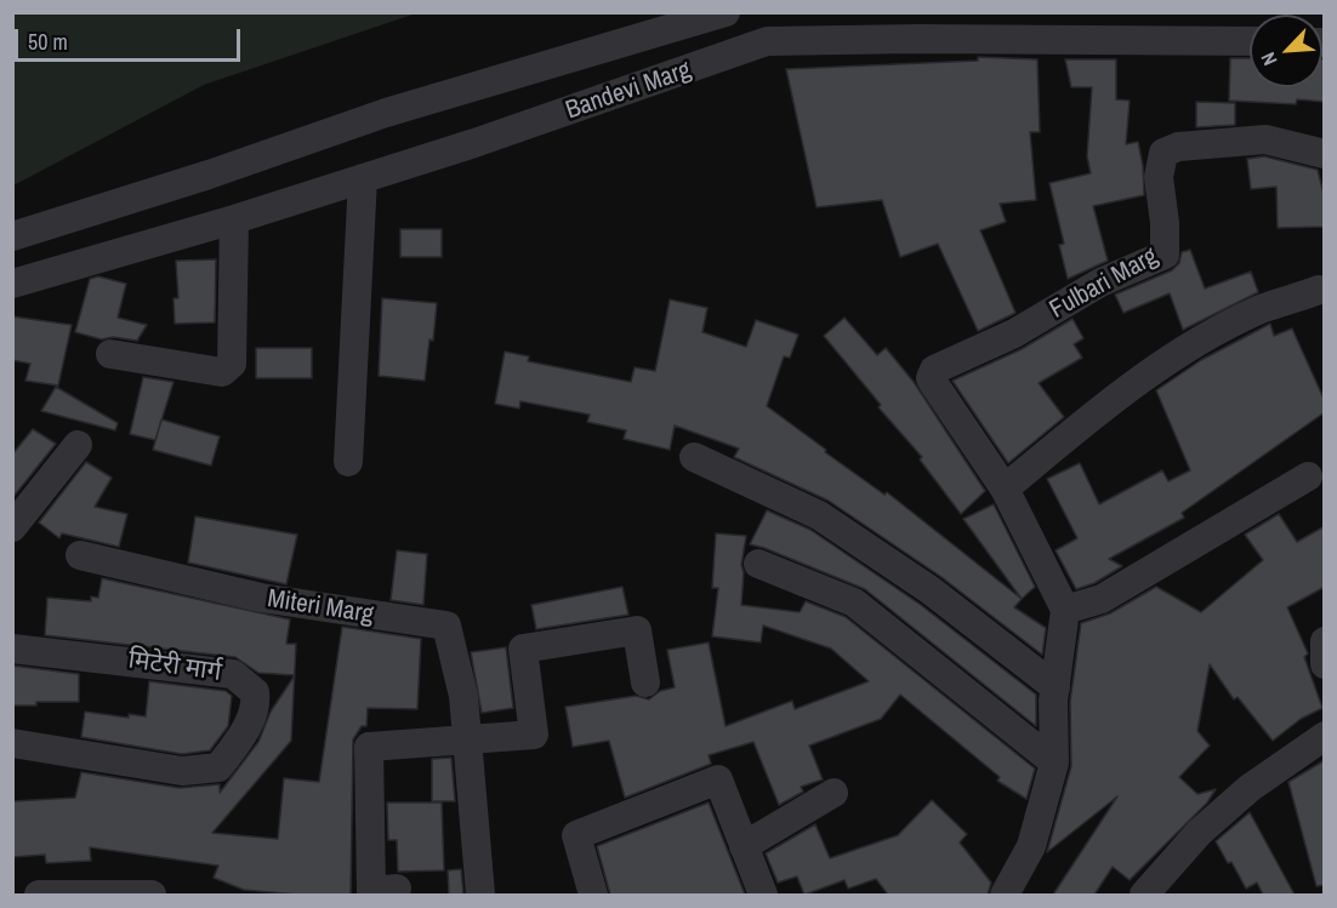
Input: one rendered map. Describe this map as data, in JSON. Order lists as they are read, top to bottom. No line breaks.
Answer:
{"streets":{"street":["Bandevi Marg","Fulbari Marg","Miteri Marg","मिटेरी मार्ग"]},"scale_bar":"50 m","north":"bottom left"}
